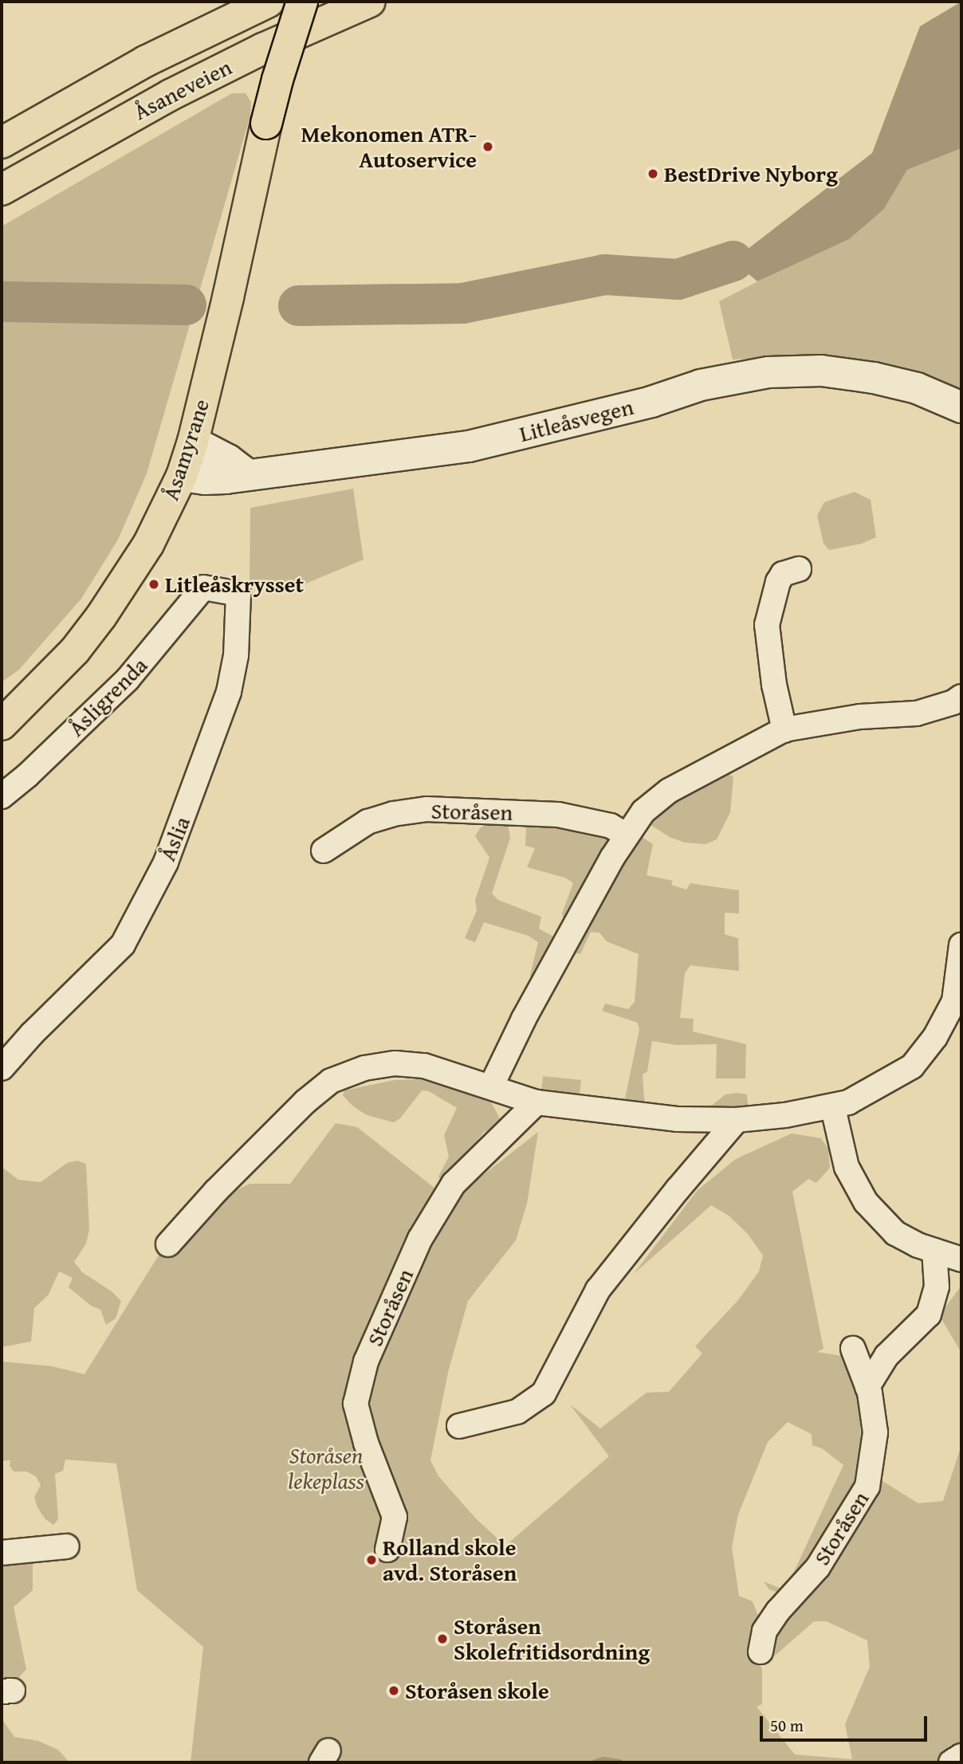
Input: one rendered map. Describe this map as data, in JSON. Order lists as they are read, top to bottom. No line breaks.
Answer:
{"streets":{"main road":["Åsaneveien","Åsamyrane"],"street":["Litleåsvegen","Åsligrenda","Storåsen","Åslia"]},"crossings":[["Litleåsvegen","Åsamyrane"],["Åsligrenda","Åslia"]],"parks":["Storåsen lekeplass"],"places":["Mekonomen ATR- Autoservice","BestDrive Nyborg","Litleåskrysset","Rolland skole avd. Storåsen","Storåsen Skolefritidsordning","Storåsen skole"],"scale_bar":"50 m"}
